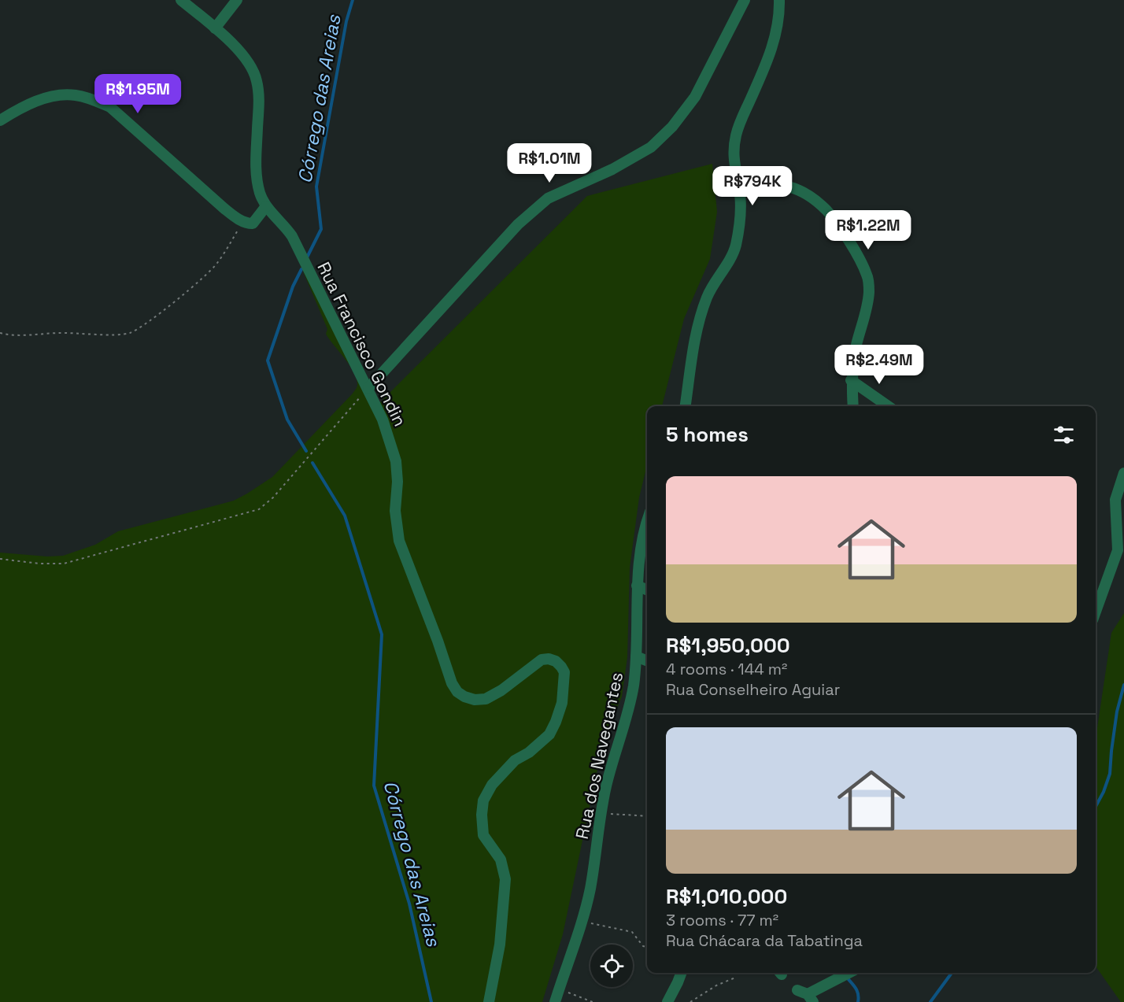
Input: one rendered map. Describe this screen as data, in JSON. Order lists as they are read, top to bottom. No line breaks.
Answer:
{"streets":{"street":["Rua Francisco Gondin","Rua dos Navegantes"]},"water":["Córrego das Areias"],"page":{"price":["R$1.95M","R$1.01M","R$794K","R$1.22M","R$2.49M"],"heading":"5 homes","list":[{"name":"R$1,950,000","note":"4 rooms · 144 m² · Rua Conselheiro Aguiar"},{"name":"R$1,010,000","note":"3 rooms · 77 m² · Rua Chácara da Tabatinga"}]}}
